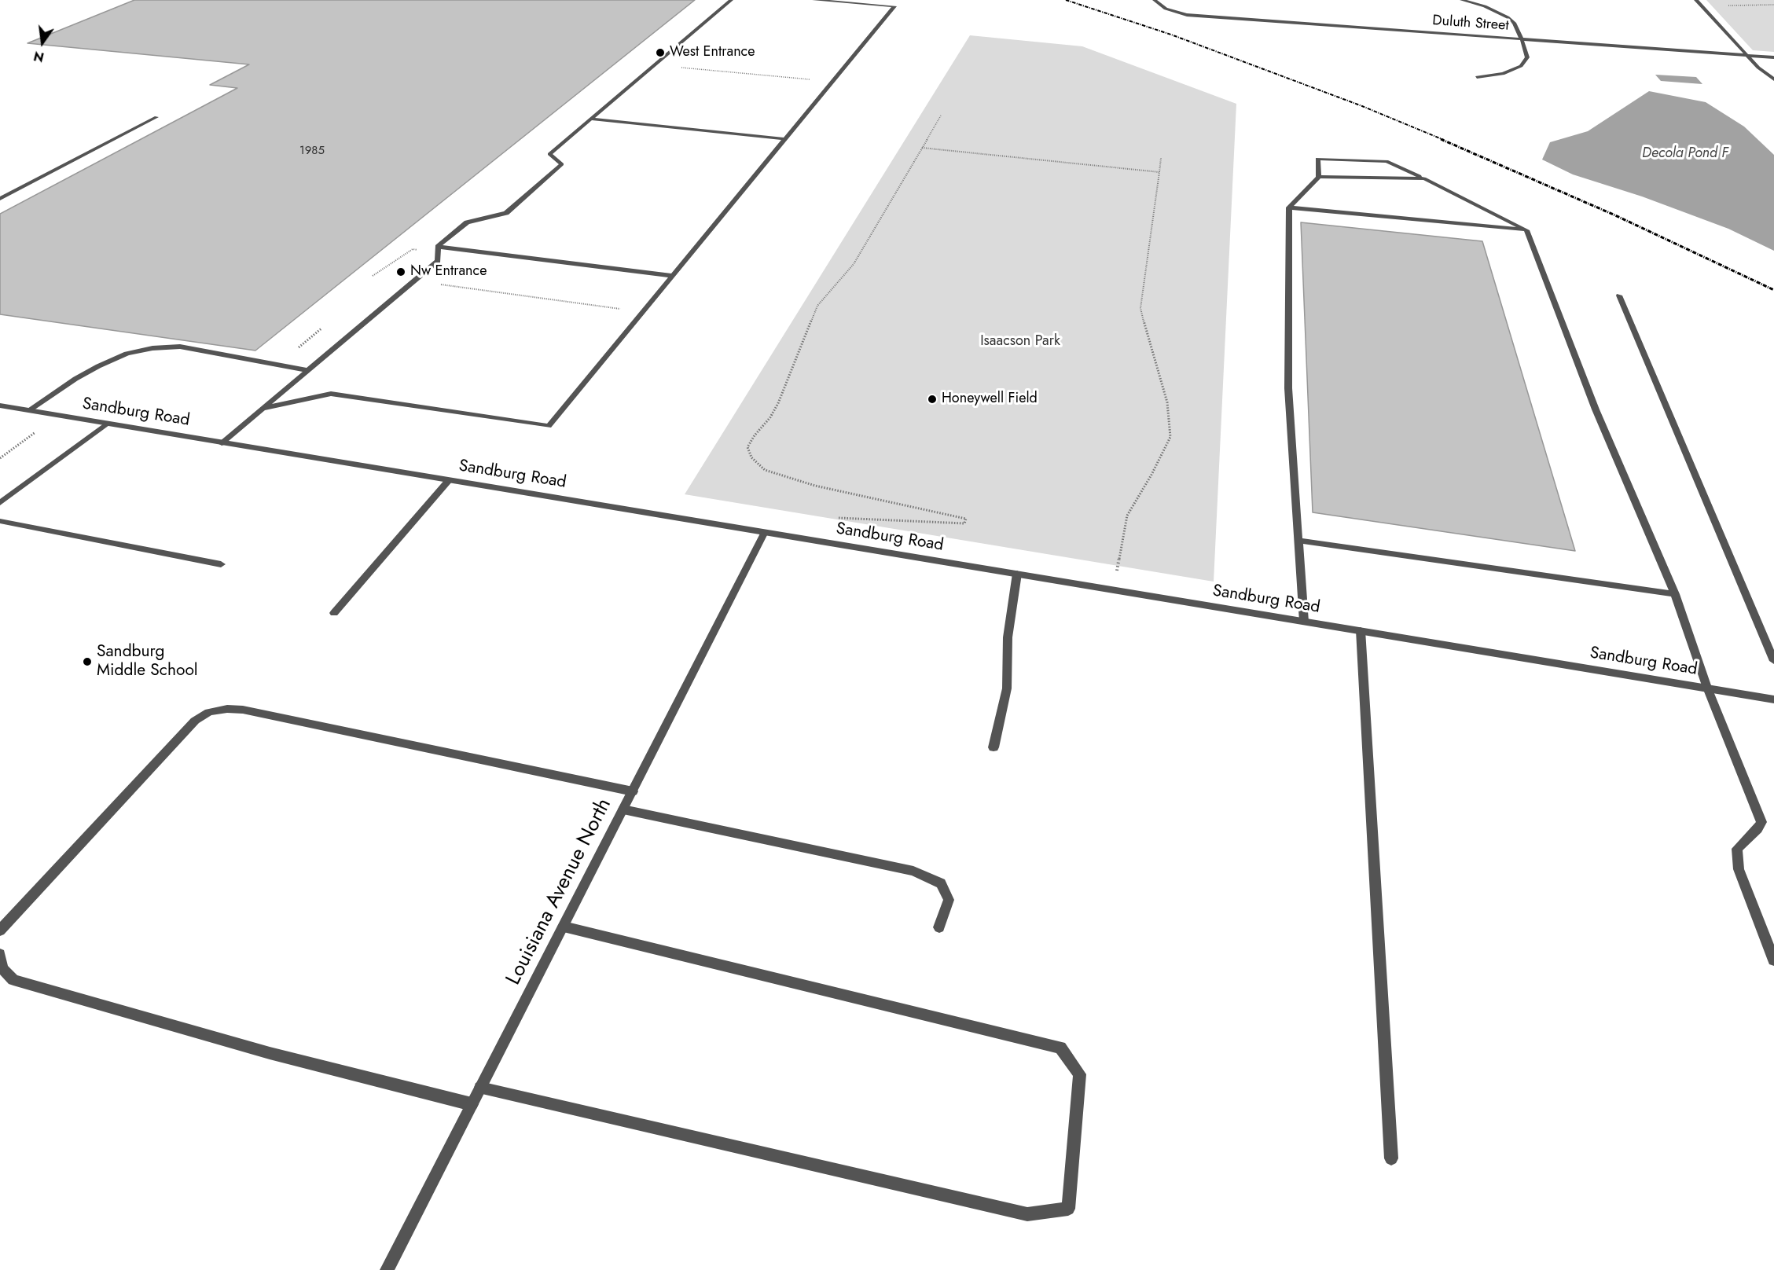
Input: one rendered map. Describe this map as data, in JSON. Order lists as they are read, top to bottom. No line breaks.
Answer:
{"streets":{"street":["Duluth Street","Sandburg Road","Louisiana Avenue North"]},"crossings":[["Sandburg Road","Louisiana Avenue North"]],"water":["Decola Pond F"],"parks":["Isaacson Park"],"places":["West Entrance","Nw Entrance","Honeywell Field","Sandburg Middle School"],"house_numbers":["1985"],"north":"bottom"}
